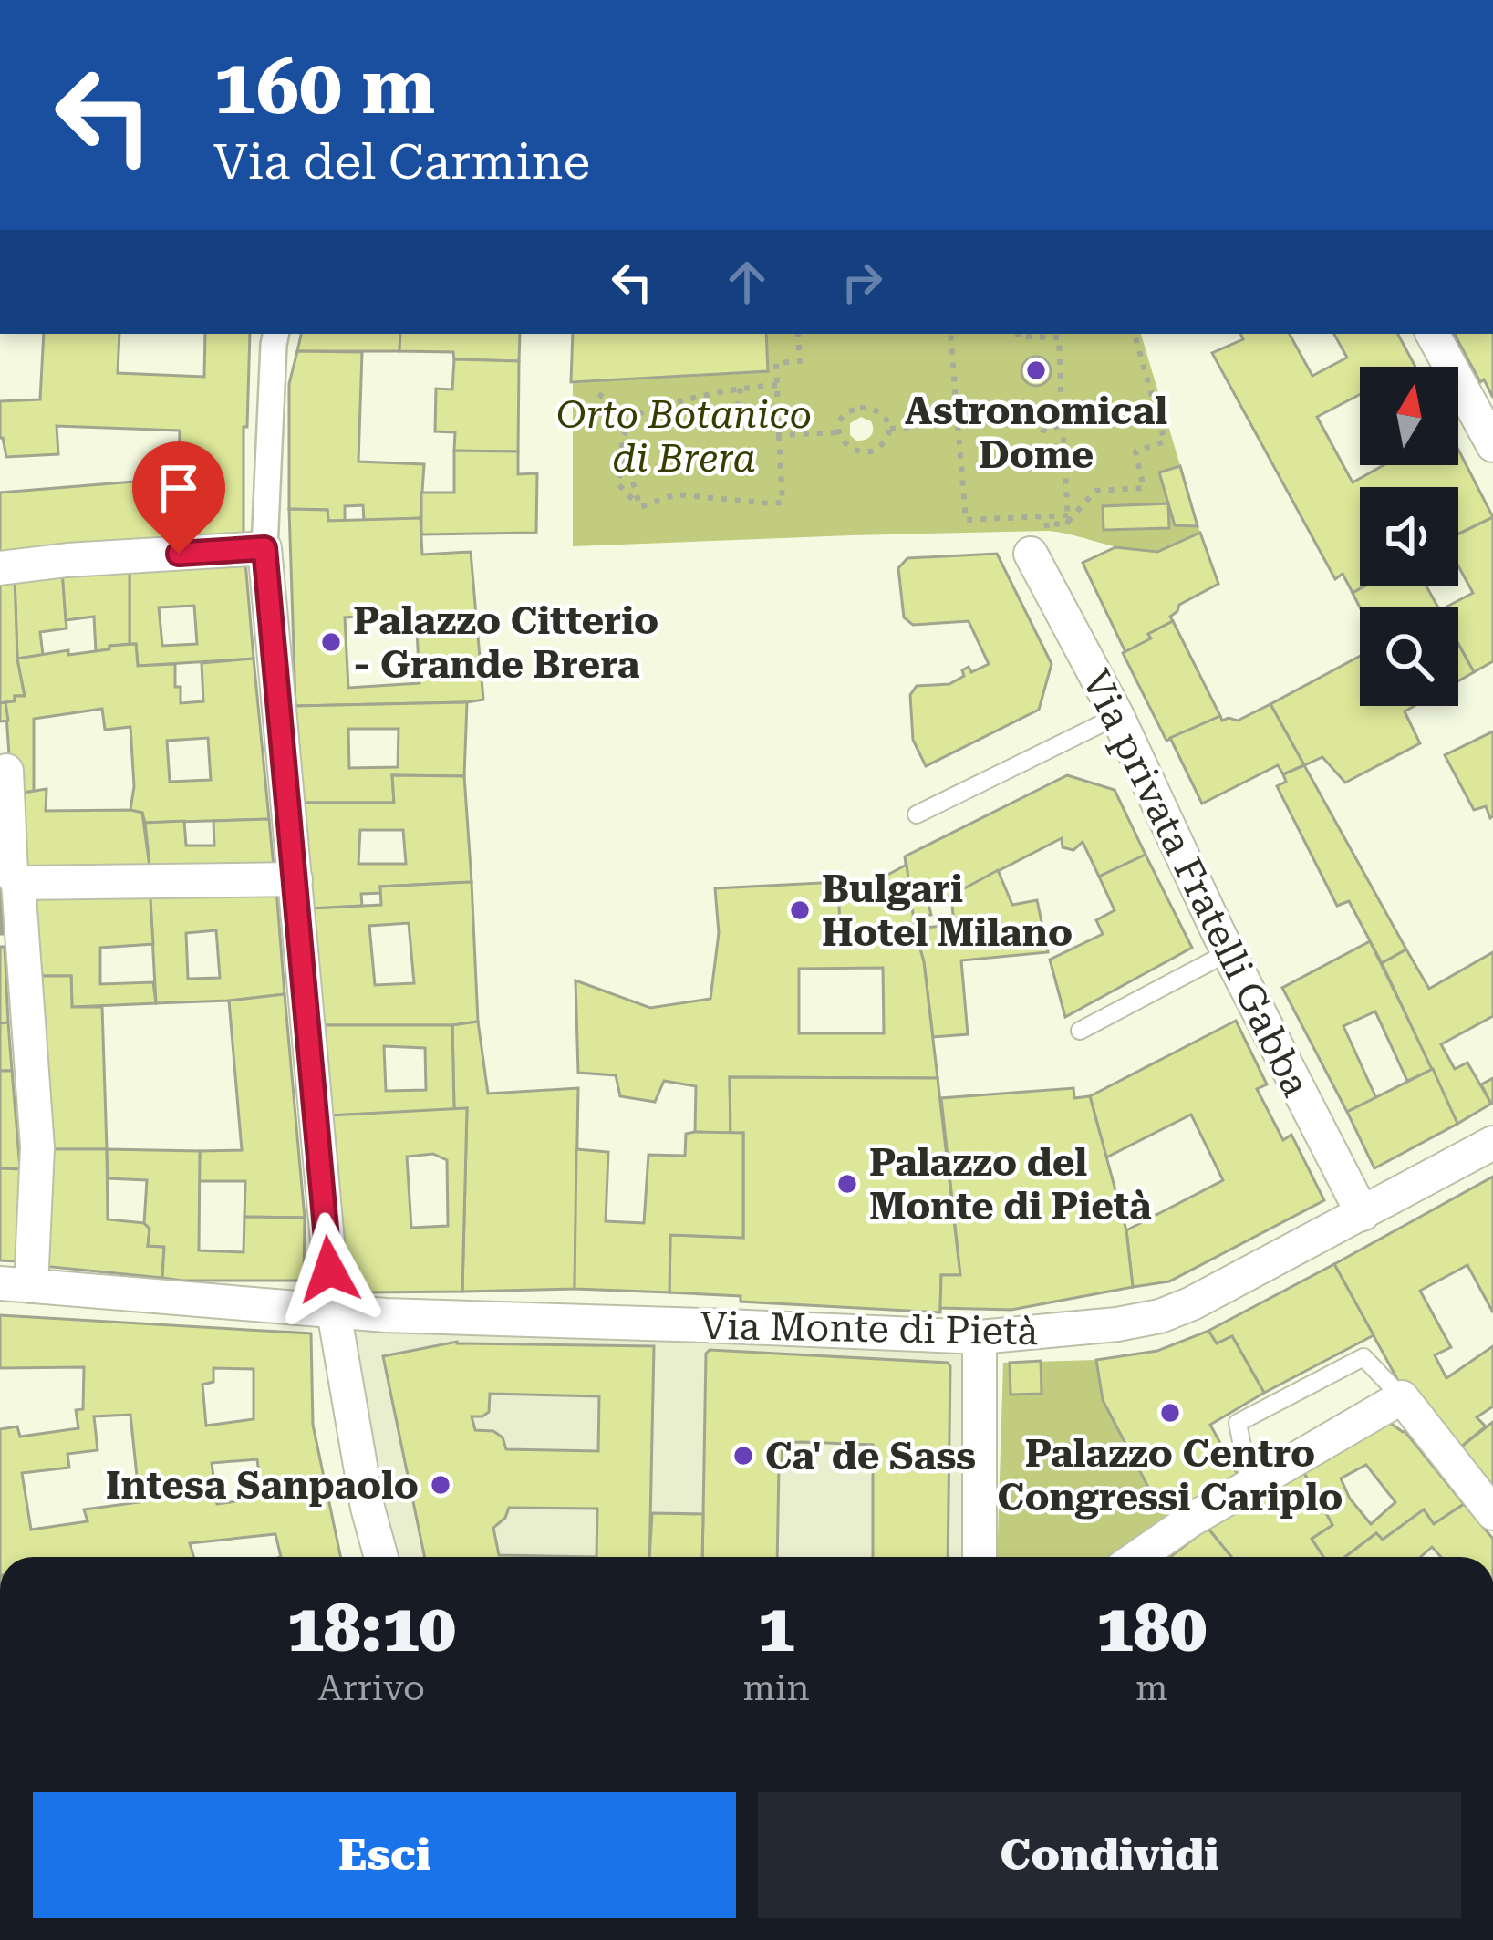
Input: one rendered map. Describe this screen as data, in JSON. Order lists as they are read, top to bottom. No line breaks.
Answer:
{"streets":{"street":["Via privata Fratelli Gabba","Via Monte di Pietà"]},"crossings":[["Via privata Fratelli Gabba","Via Monte di Pietà"]],"parks":["Orto Botanico di Brera"],"places":["Astronomical Dome","Palazzo Citterio - Grande Brera","Bulgari Hotel Milano","Palazzo del Monte di Pietà","Palazzo Centro Congressi Cariplo","Ca' de Sass","Intesa Sanpaolo"],"north":"top","page":{"turn":["160 m","Via del Carmine"],"eta":["18:10","Arrivo","1","min","180","m"],"buttons":["Esci","Condividi"]}}
